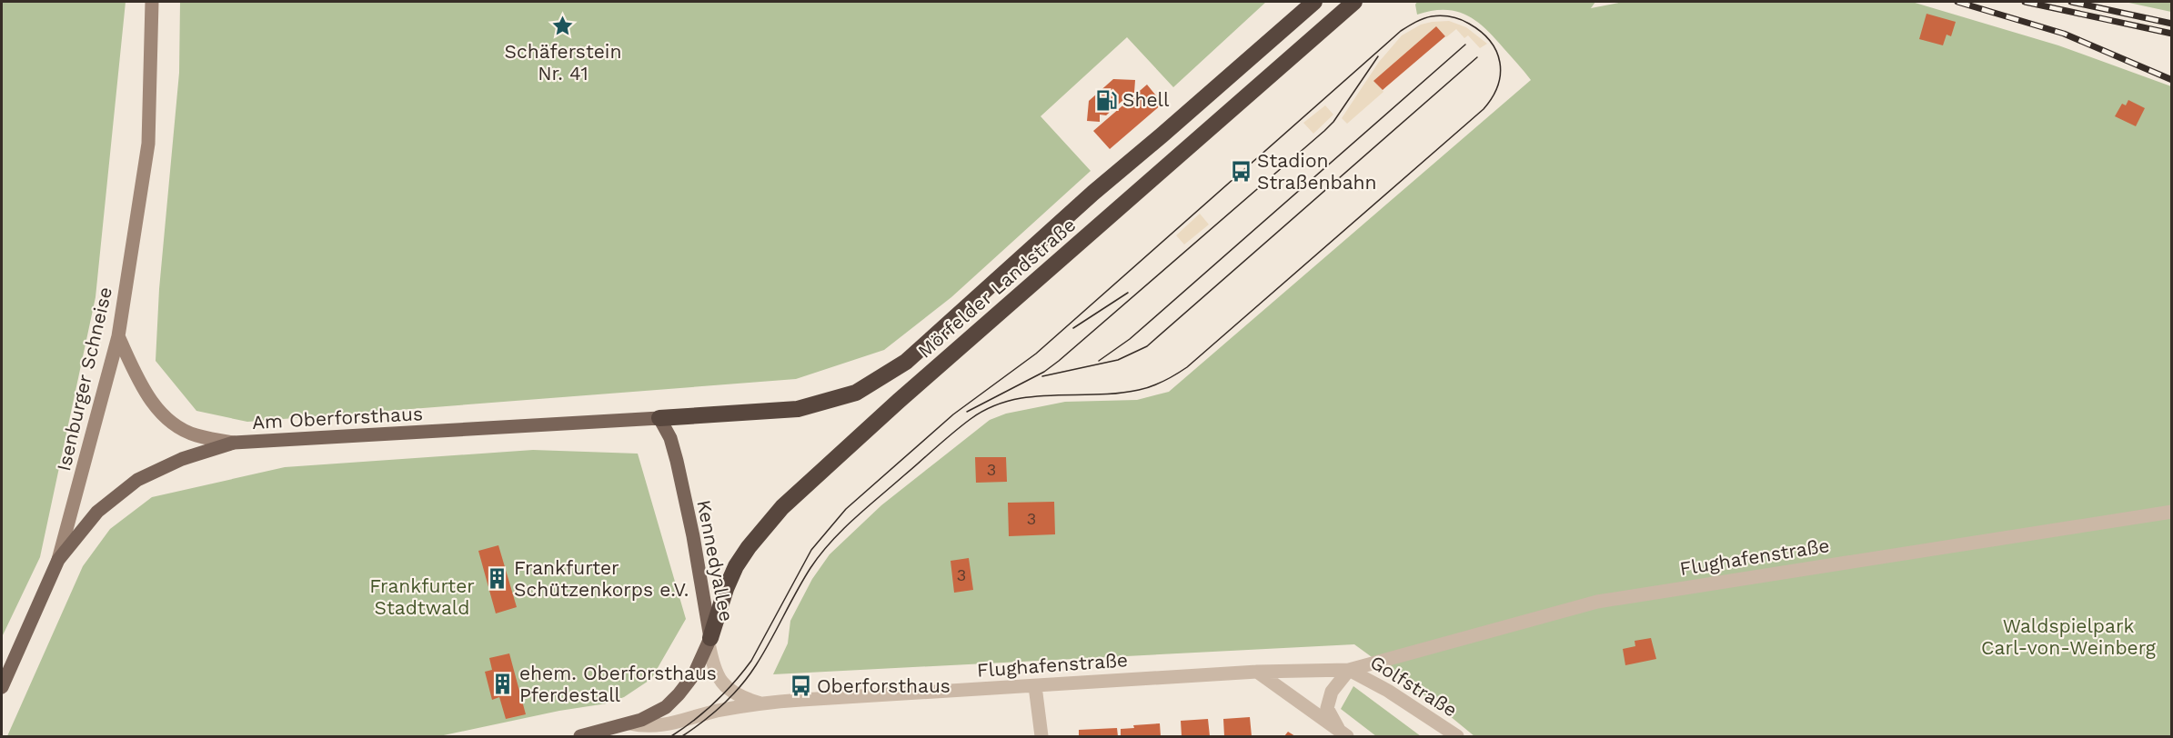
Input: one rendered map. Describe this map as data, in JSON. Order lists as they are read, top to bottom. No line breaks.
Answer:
{"streets":{"highway":["Mörfelder Landstraße"],"main road":["Isenburger Schneise","Am Oberforsthaus","Kennedyallee"],"street":["Flughafenstraße","Golfstraße"]},"crossings":[["Mörfelder Landstraße","Am Oberforsthaus"],["Mörfelder Landstraße","Flughafenstraße"],["Mörfelder Landstraße","Kennedyallee"],["Isenburger Schneise","Am Oberforsthaus"],["Am Oberforsthaus","Kennedyallee"],["Flughafenstraße","Kennedyallee"],["Flughafenstraße","Golfstraße"]],"parks":["Frankfurter Stadtwald","Waldspielpark Carl-von-Weinberg"],"places":{"place":["Schäferstein Nr. 41"],"fuel station":["Shell"],"bus stop":["Stadion Straßenbahn","Oberforsthaus"],"building":["Frankfurter Schützenkorps e.V.","ehem. Oberforsthaus Pferdestall"]},"house_numbers":["3","3","3"]}
